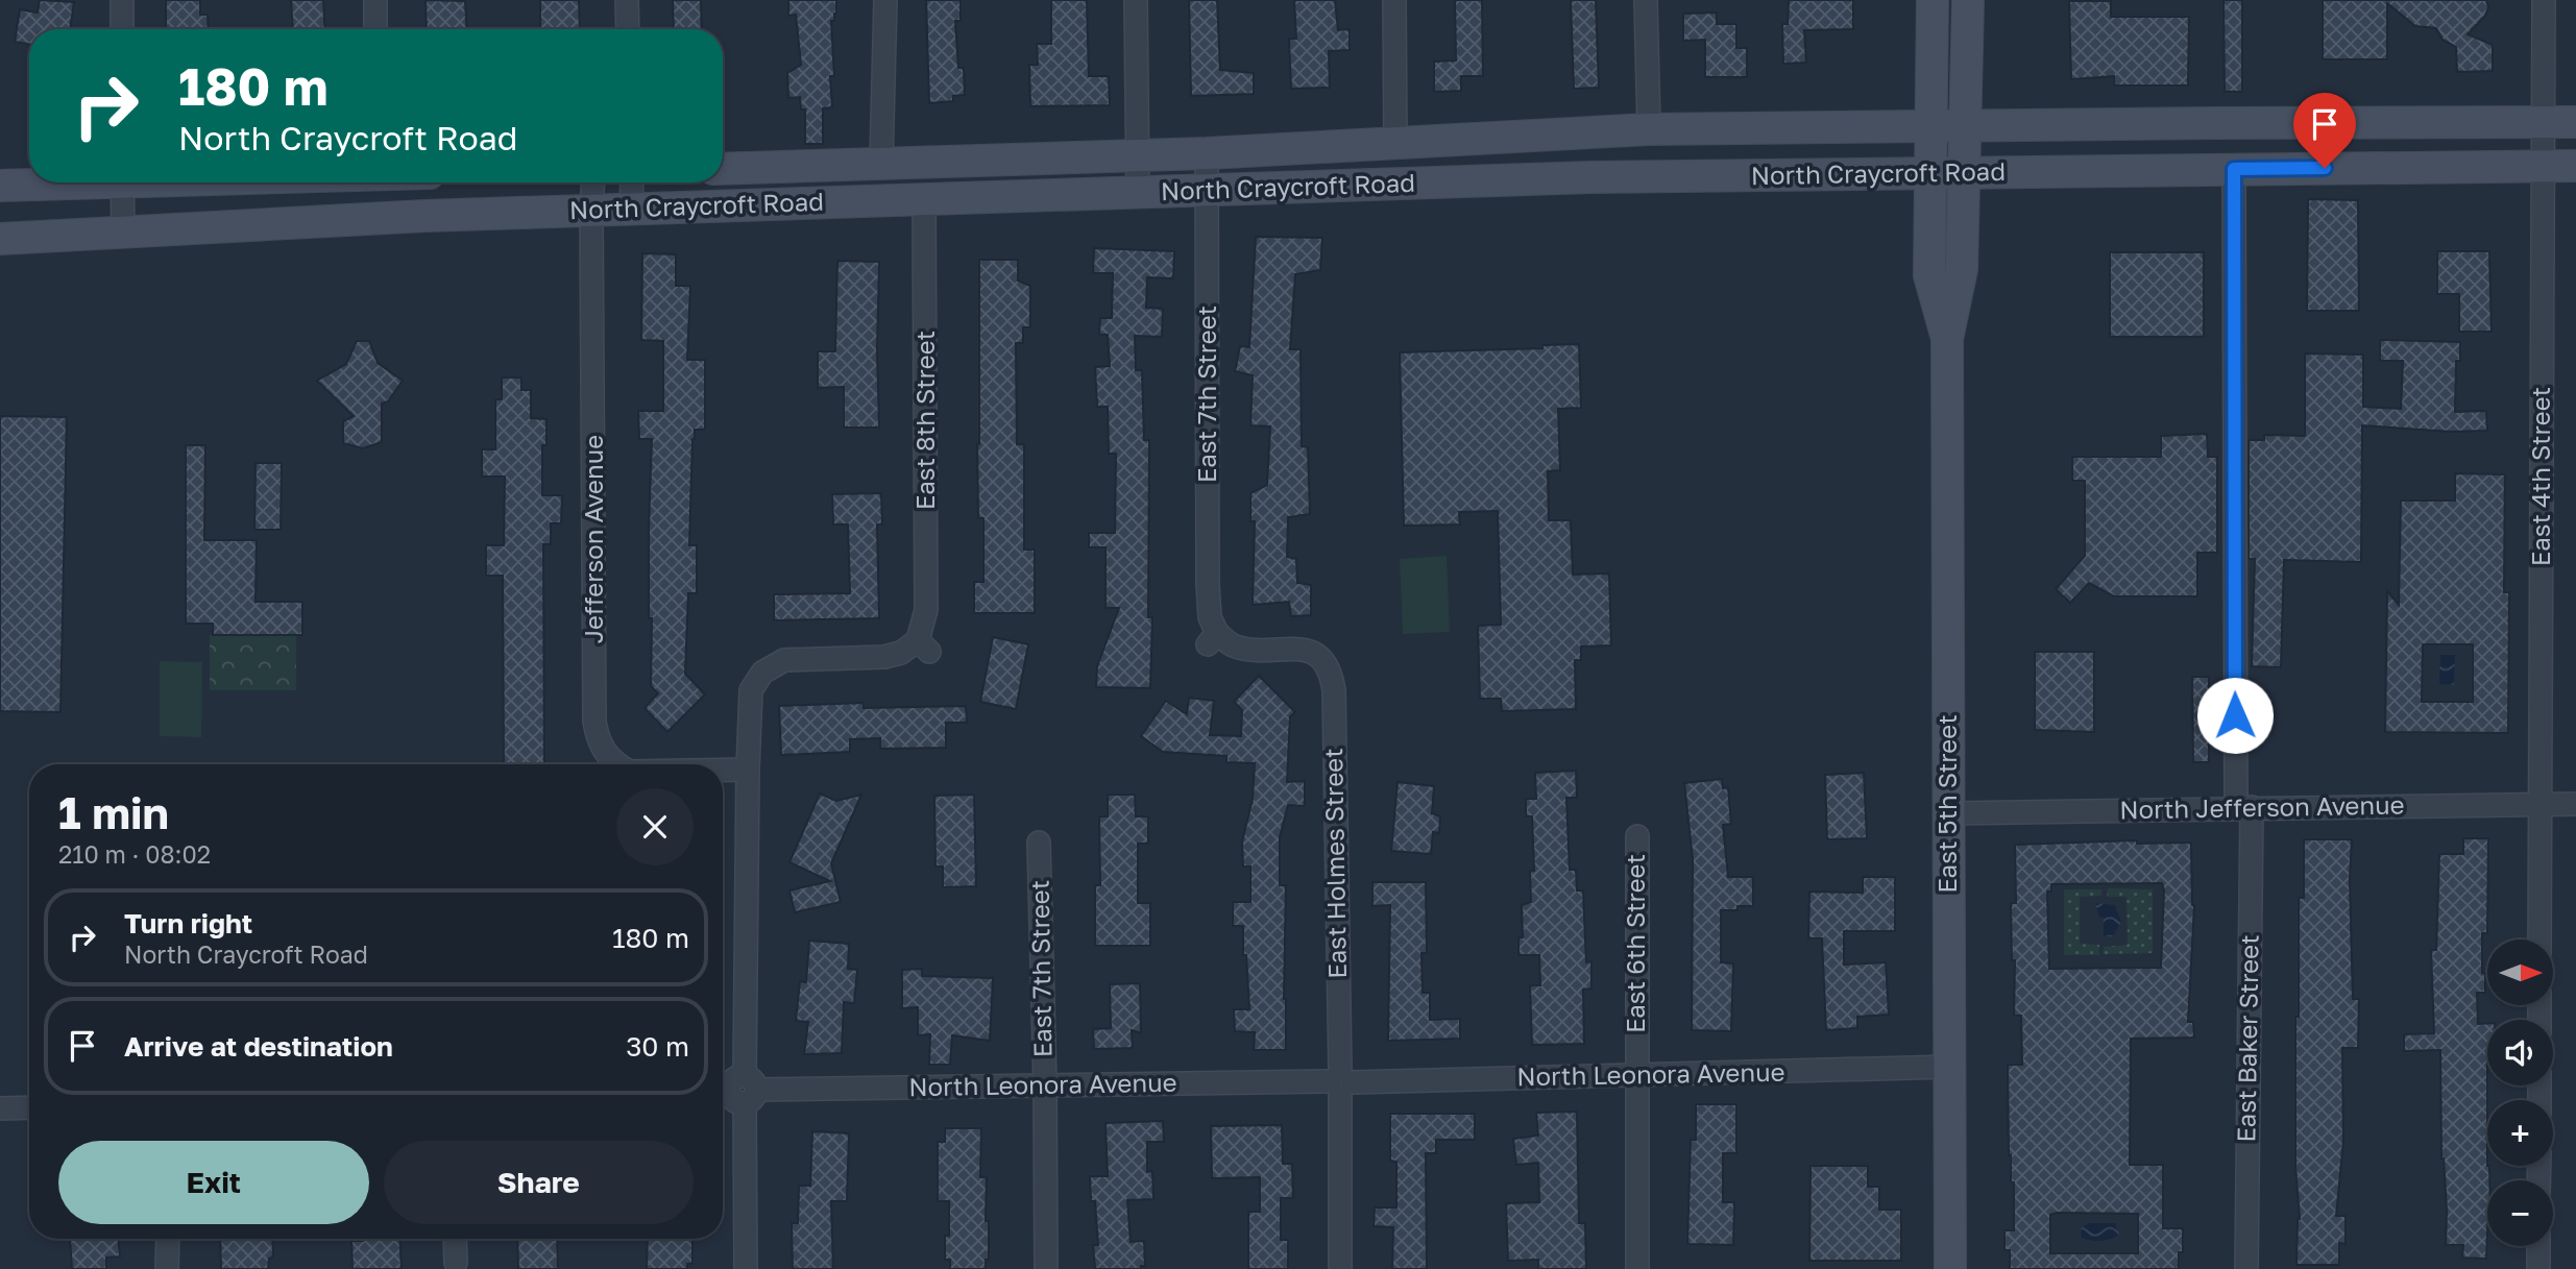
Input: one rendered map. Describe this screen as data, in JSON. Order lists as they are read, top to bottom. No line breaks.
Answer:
{"streets":{"main road":["North Craycroft Road","East 5th Street"],"street":["East 7th Street","East 8th Street","East 4th Street","Jefferson Avenue","North Jefferson Avenue","East Holmes Street","East 6th Street","East Baker Street","North Leonora Avenue"]},"crossings":[["North Craycroft Road","East 7th Street"],["North Craycroft Road","East 8th Street"],["North Craycroft Road","East 4th Street"],["North Craycroft Road","Jefferson Avenue"],["North Craycroft Road","East 5th Street"],["North Craycroft Road","East Baker Street"],["East 7th Street","East Holmes Street"],["East 7th Street","North Leonora Avenue"],["East 8th Street","Jefferson Avenue"],["East 4th Street","North Jefferson Avenue"],["East 5th Street","North Jefferson Avenue"],["East 5th Street","North Leonora Avenue"],["North Jefferson Avenue","East Baker Street"],["East Holmes Street","North Leonora Avenue"],["East 6th Street","North Leonora Avenue"]],"north":"right","page":{"turn":["180 m","North Craycroft Road"],"heading":["1 min","210 m · 08:02"],"list":[{"name":"Turn right","note":"North Craycroft Road","value":"180 m"},{"name":"Arrive at destination","value":"30 m"}],"map_buttons":["+","−"],"buttons":["Exit","Share"]}}
